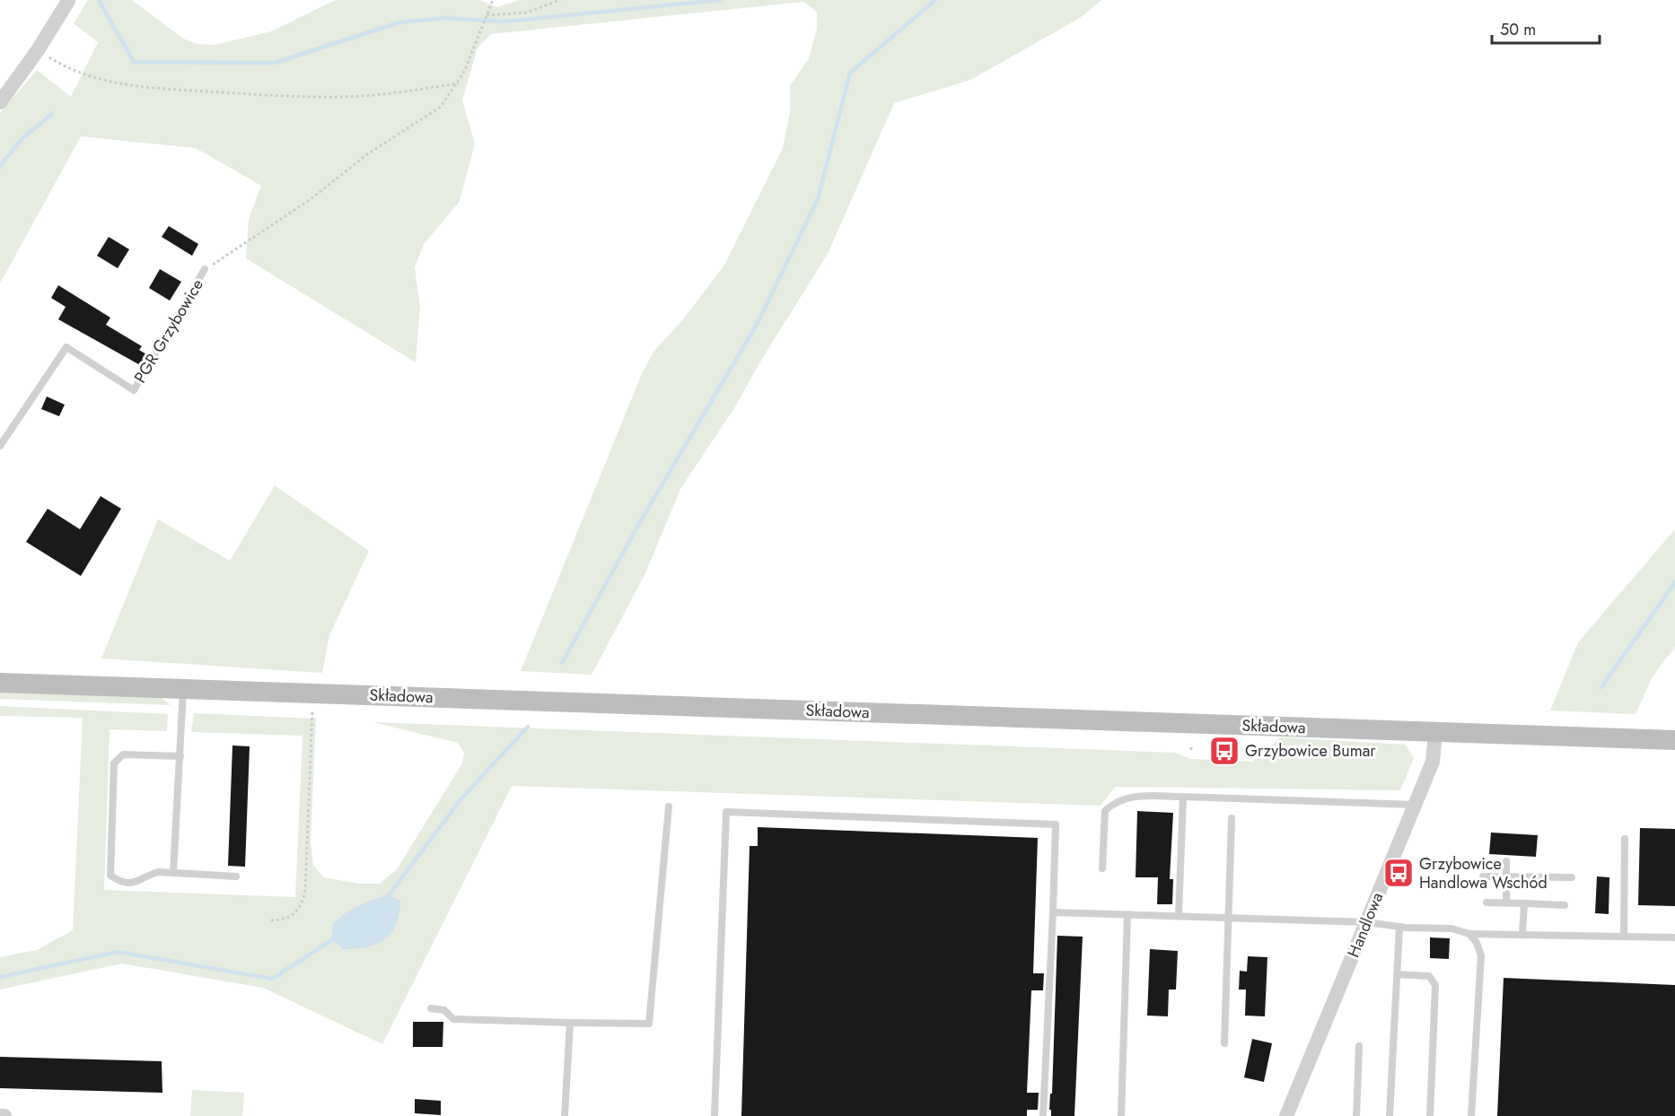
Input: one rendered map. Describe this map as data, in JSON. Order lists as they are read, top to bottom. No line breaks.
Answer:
{"streets":{"main road":["Składowa"],"street":["Handlowa"],"lane":["PGR Grzybowice"]},"crossings":[["Składowa","Handlowa"]],"places":{"bus stop":["Grzybowice Bumar","Grzybowice Handlowa Wschód"]},"scale_bar":"50 m"}
